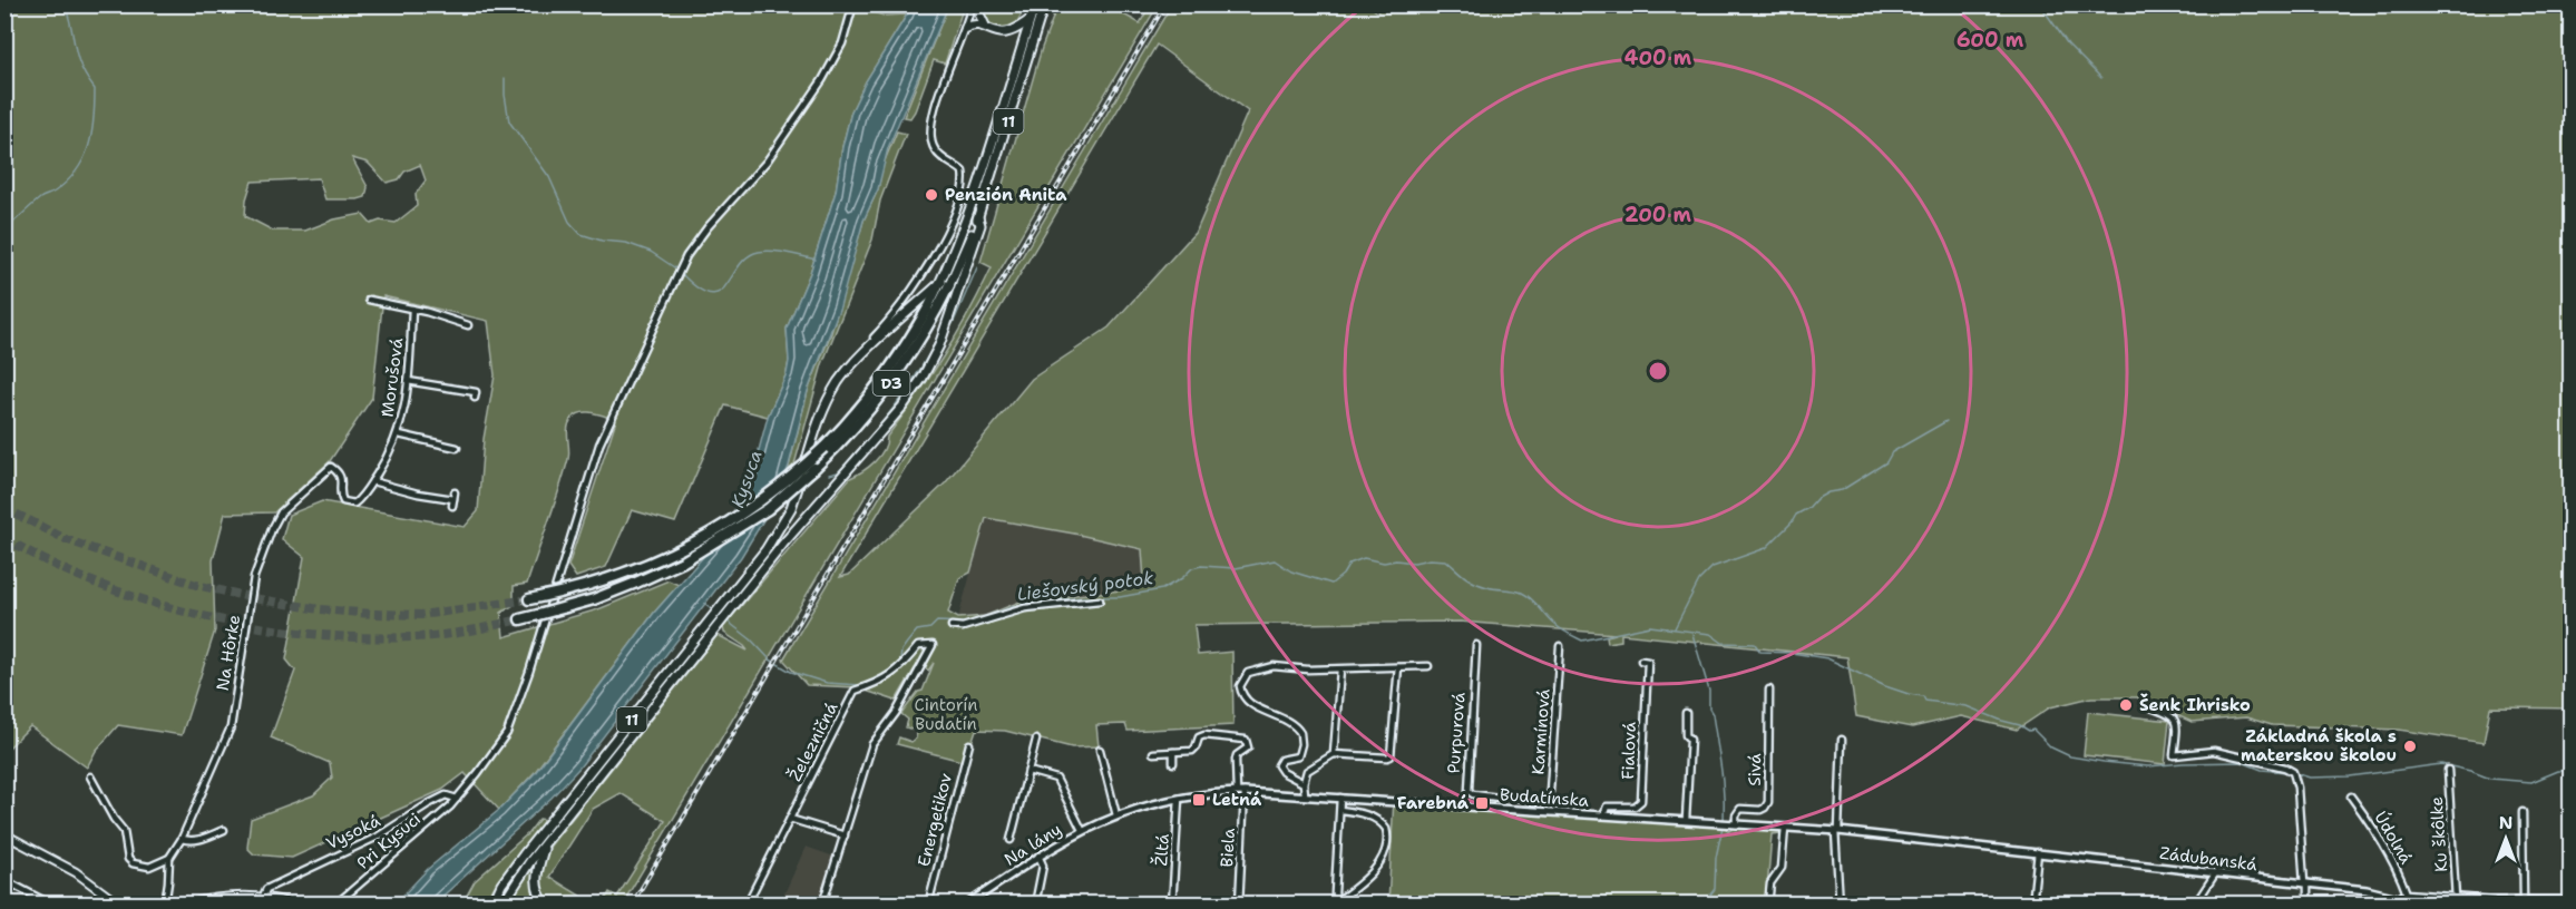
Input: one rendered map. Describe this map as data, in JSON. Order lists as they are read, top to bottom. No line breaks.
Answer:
{"streets":{"highway":["D3"],"main road":["11"],"street":["Morušová","Na Hôrke","Karmínová","Purpurová","Železničná","Fialová","Sivá","Budatínska","Energetikov","Vysoká","Ku škôlke","Údolná","Pri Kysuci","Na lány","Biela","Žltá","Zádubanská"]},"crossings":[["11","D3"],["Morušová","Na Hôrke"],["Karmínová","Purpurová"],["Fialová","Budatínska"],["Sivá","Budatínska"],["Budatínska","Na lány"],["Budatínska","Biela"],["Budatínska","Zádubanská"],["Vysoká","Pri Kysuci"],["Ku škôlke","Zádubanská"],["Údolná","Zádubanská"],["Na lány","Biela"],["Na lány","Žltá"]],"water":["Kysuca","Liešovský potok"],"parks":["Cintorín Budatín"],"places":{"other":["Penzión Anita","Šenk Ihrisko","Základná škola s materskou školou"],"transit":["Letná","Farebná"]},"north":"top","rings":["600 m","400 m","200 m"]}
